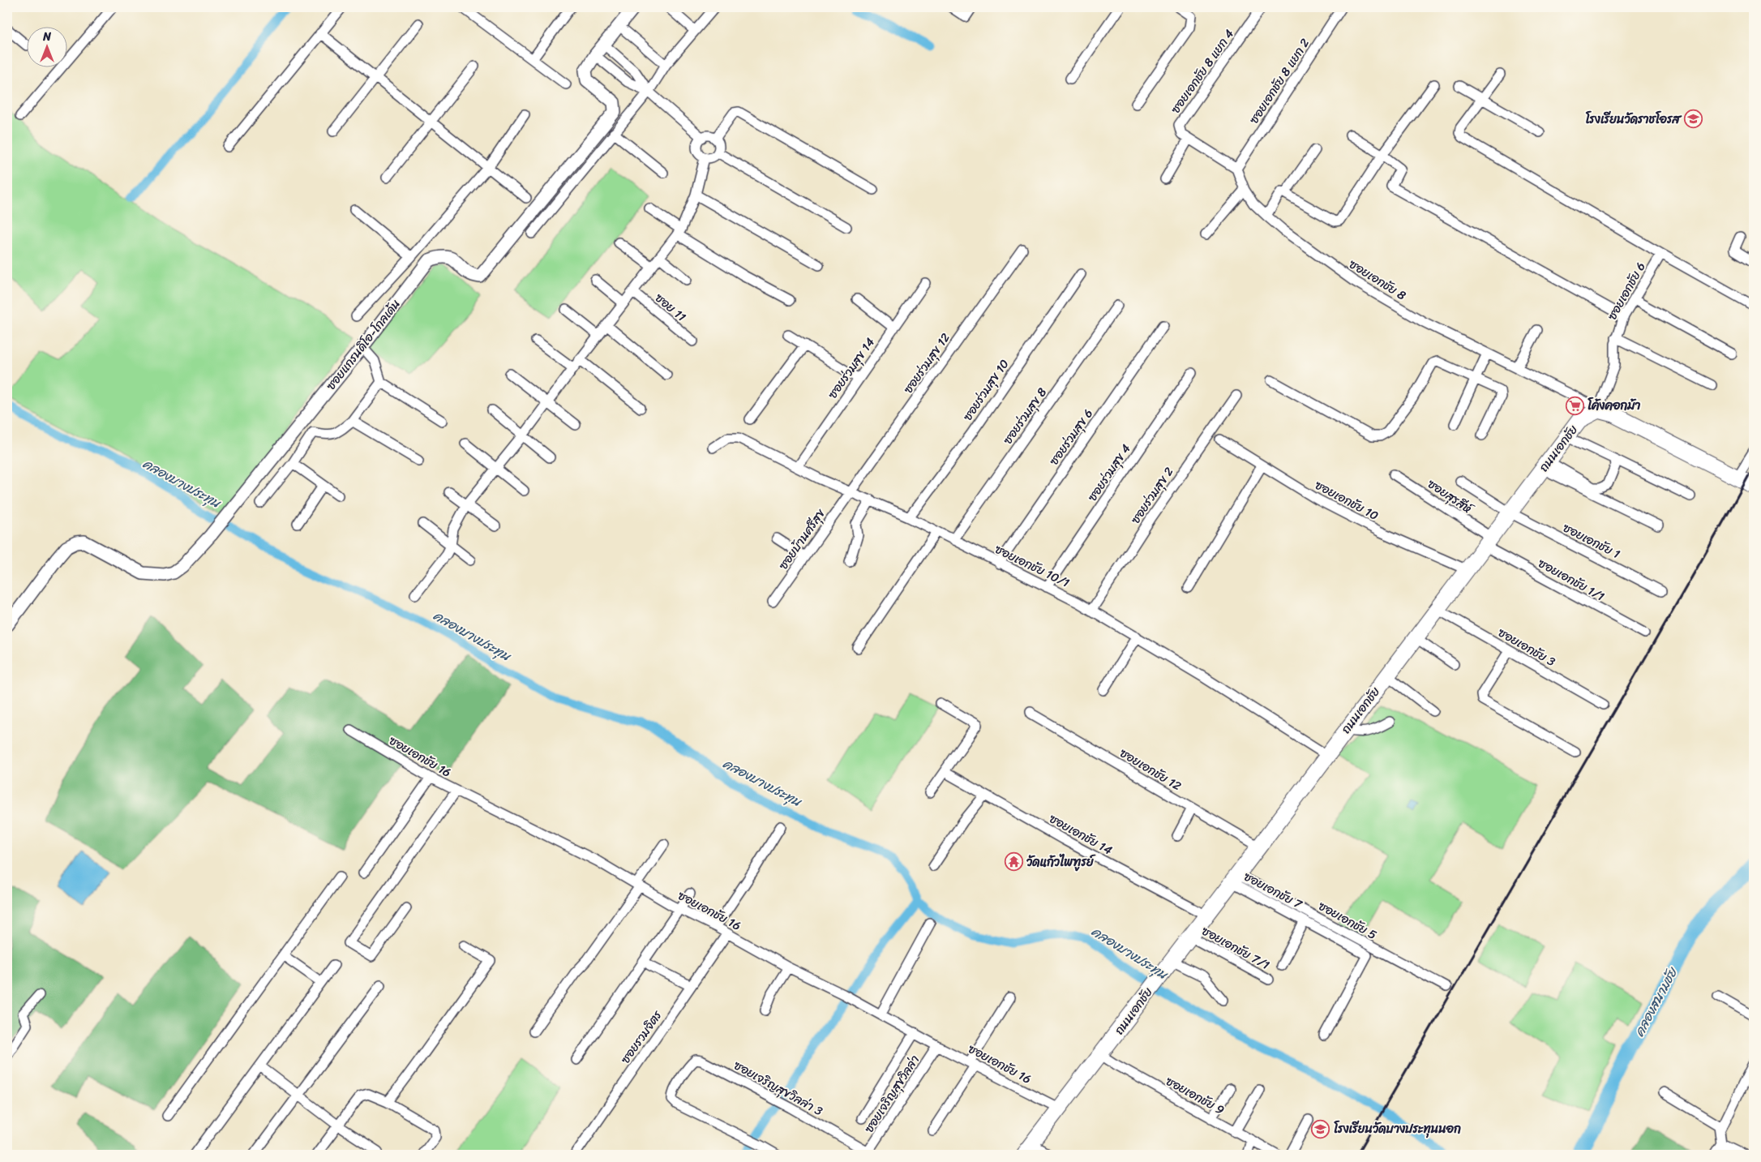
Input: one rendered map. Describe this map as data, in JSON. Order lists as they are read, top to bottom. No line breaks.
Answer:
{"streets":{"main road":["ถนนเอกชัย"],"street":["ซอยเอกชัย 8 แยก 4","ซอยเอกชัย 8 แยก 2","ซอยเอกชัย 8","ซอยเอกชัย 6","ซอย 11","ซอยแกรนดิโอ-โกลเด้น","ซอยร่วมสุข 12","ซอยร่วมสุข 14","ซอยร่วมสุข 10","ซอยร่วมสุข 8","ซอยร่วมสุข 6","ซอยร่วมสุข 4","ซอยร่วมสุข 2","ซอยสุรสีห์","ซอยเอกชัย 10","ซอยบ้านศรีสุข","ซอยเอกชัย 1","ซอยเอกชัย 10/1","ซอยเอกชัย 1/1","ซอยเอกชัย 3","ซอยเอกชัย 16","ซอยเอกชัย 12","ซอยเอกชัย 14","ซอยเอกชัย 7","ซอยเอกชัย 5","ซอยเอกชัย 7/1","ซอยรวมจิตร","ซอยเจริญสุขวิลล่า 3","ซอยเจริญสุขวิลล่า","ซอยเอกชัย 9"]},"crossings":[["ซอยเอกชัย 8 แยก 2","ซอยเอกชัย 8"],["ซอยเอกชัย 8","ซอยเอกชัย 6"],["ซอยเอกชัย 8","ถนนเอกชัย"],["ซอยเอกชัย 6","ถนนเอกชัย"],["ซอยร่วมสุข 12","ซอยบ้านศรีสุข"],["ซอยร่วมสุข 12","ซอยเอกชัย 10/1"],["ซอยร่วมสุข 14","ซอยเอกชัย 10/1"],["ซอยร่วมสุข 10","ซอยเอกชัย 10/1"],["ซอยร่วมสุข 8","ซอยเอกชัย 10/1"],["ซอยร่วมสุข 6","ซอยเอกชัย 10/1"],["ถนนเอกชัย","ซอยสุรสีห์"],["ถนนเอกชัย","ซอยเอกชัย 10"],["ถนนเอกชัย","ซอยเอกชัย 1"],["ถนนเอกชัย","ซอยเอกชัย 10/1"],["ถนนเอกชัย","ซอยเอกชัย 1/1"],["ถนนเอกชัย","ซอยเอกชัย 3"],["ถนนเอกชัย","ซอยเอกชัย 16"],["ถนนเอกชัย","ซอยเอกชัย 12"],["ถนนเอกชัย","ซอยเอกชัย 14"],["ถนนเอกชัย","ซอยเอกชัย 7"],["ถนนเอกชัย","ซอยเอกชัย 5"],["ถนนเอกชัย","ซอยเอกชัย 7/1"],["ถนนเอกชัย","ซอยเอกชัย 9"],["ซอยร่วมสุข 4","ซอยเอกชัย 10/1"],["ซอยร่วมสุข 2","ซอยเอกชัย 10/1"],["ซอยสุรสีห์","ซอยเอกชัย 1/1"],["ซอยบ้านศรีสุข","ซอยเอกชัย 10/1"],["ซอยเอกชัย 16","ซอยรวมจิตร"],["ซอยเอกชัย 16","ซอยเจริญสุขวิลล่า"],["ซอยเอกชัย 7","ซอยเอกชัย 5"],["ซอยเจริญสุขวิลล่า 3","ซอยเจริญสุขวิลล่า"]],"water":["คลองบางประทุน","คลองสนามชัย"],"places":{"school or university":["โรงเรียนวัดราชโอรส","โรงเรียนวัดบางประทุนนอก"],"supermarket":["โค้งคอกม้า"],"temple":["วัดแก้วไพฑูรย์"]},"north":"top"}
